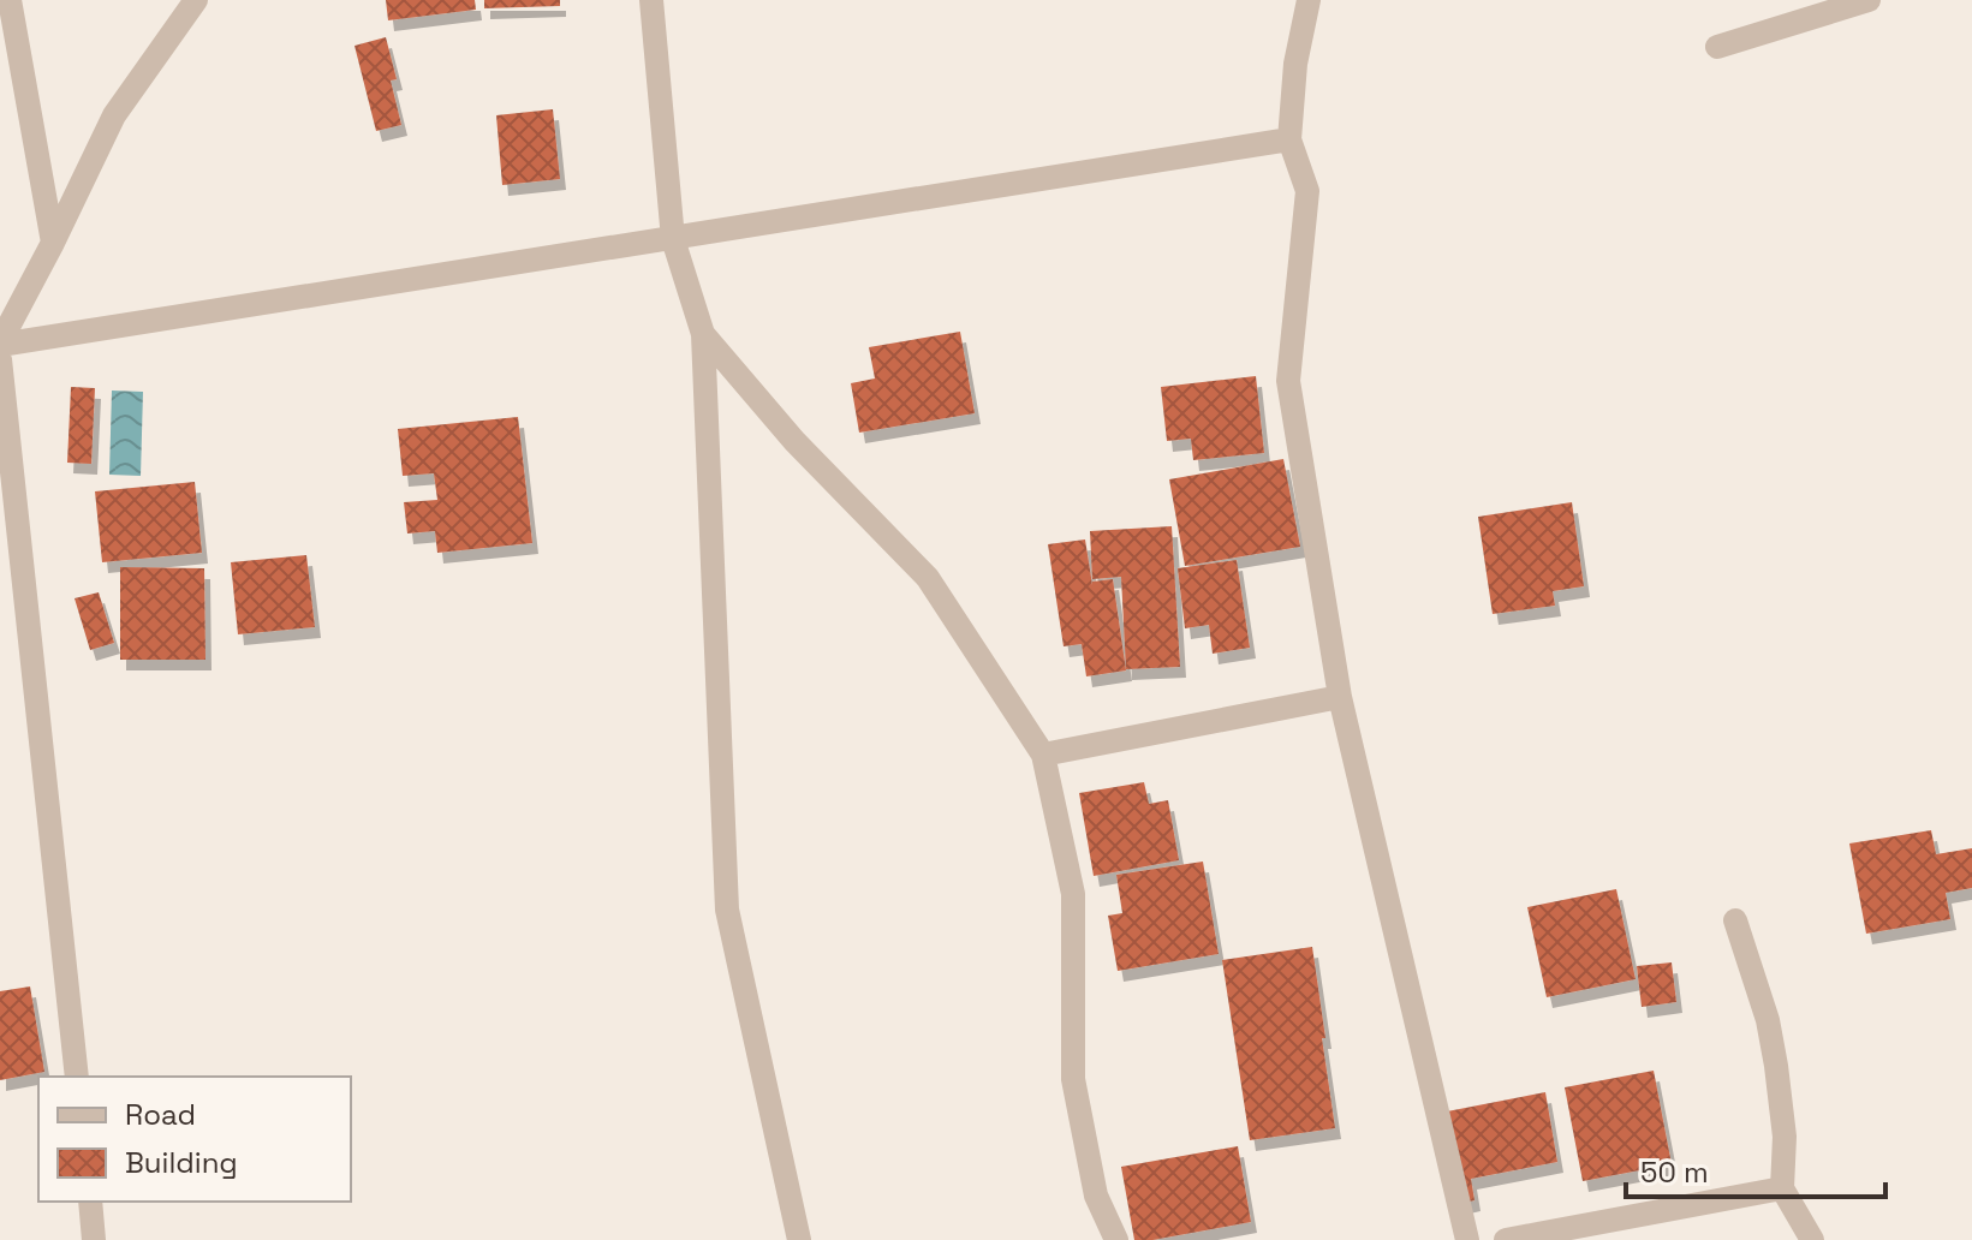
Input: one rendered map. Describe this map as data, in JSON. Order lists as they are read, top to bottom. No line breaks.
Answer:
{"legend":["Road","Building"],"scale_bar":"50 m"}
